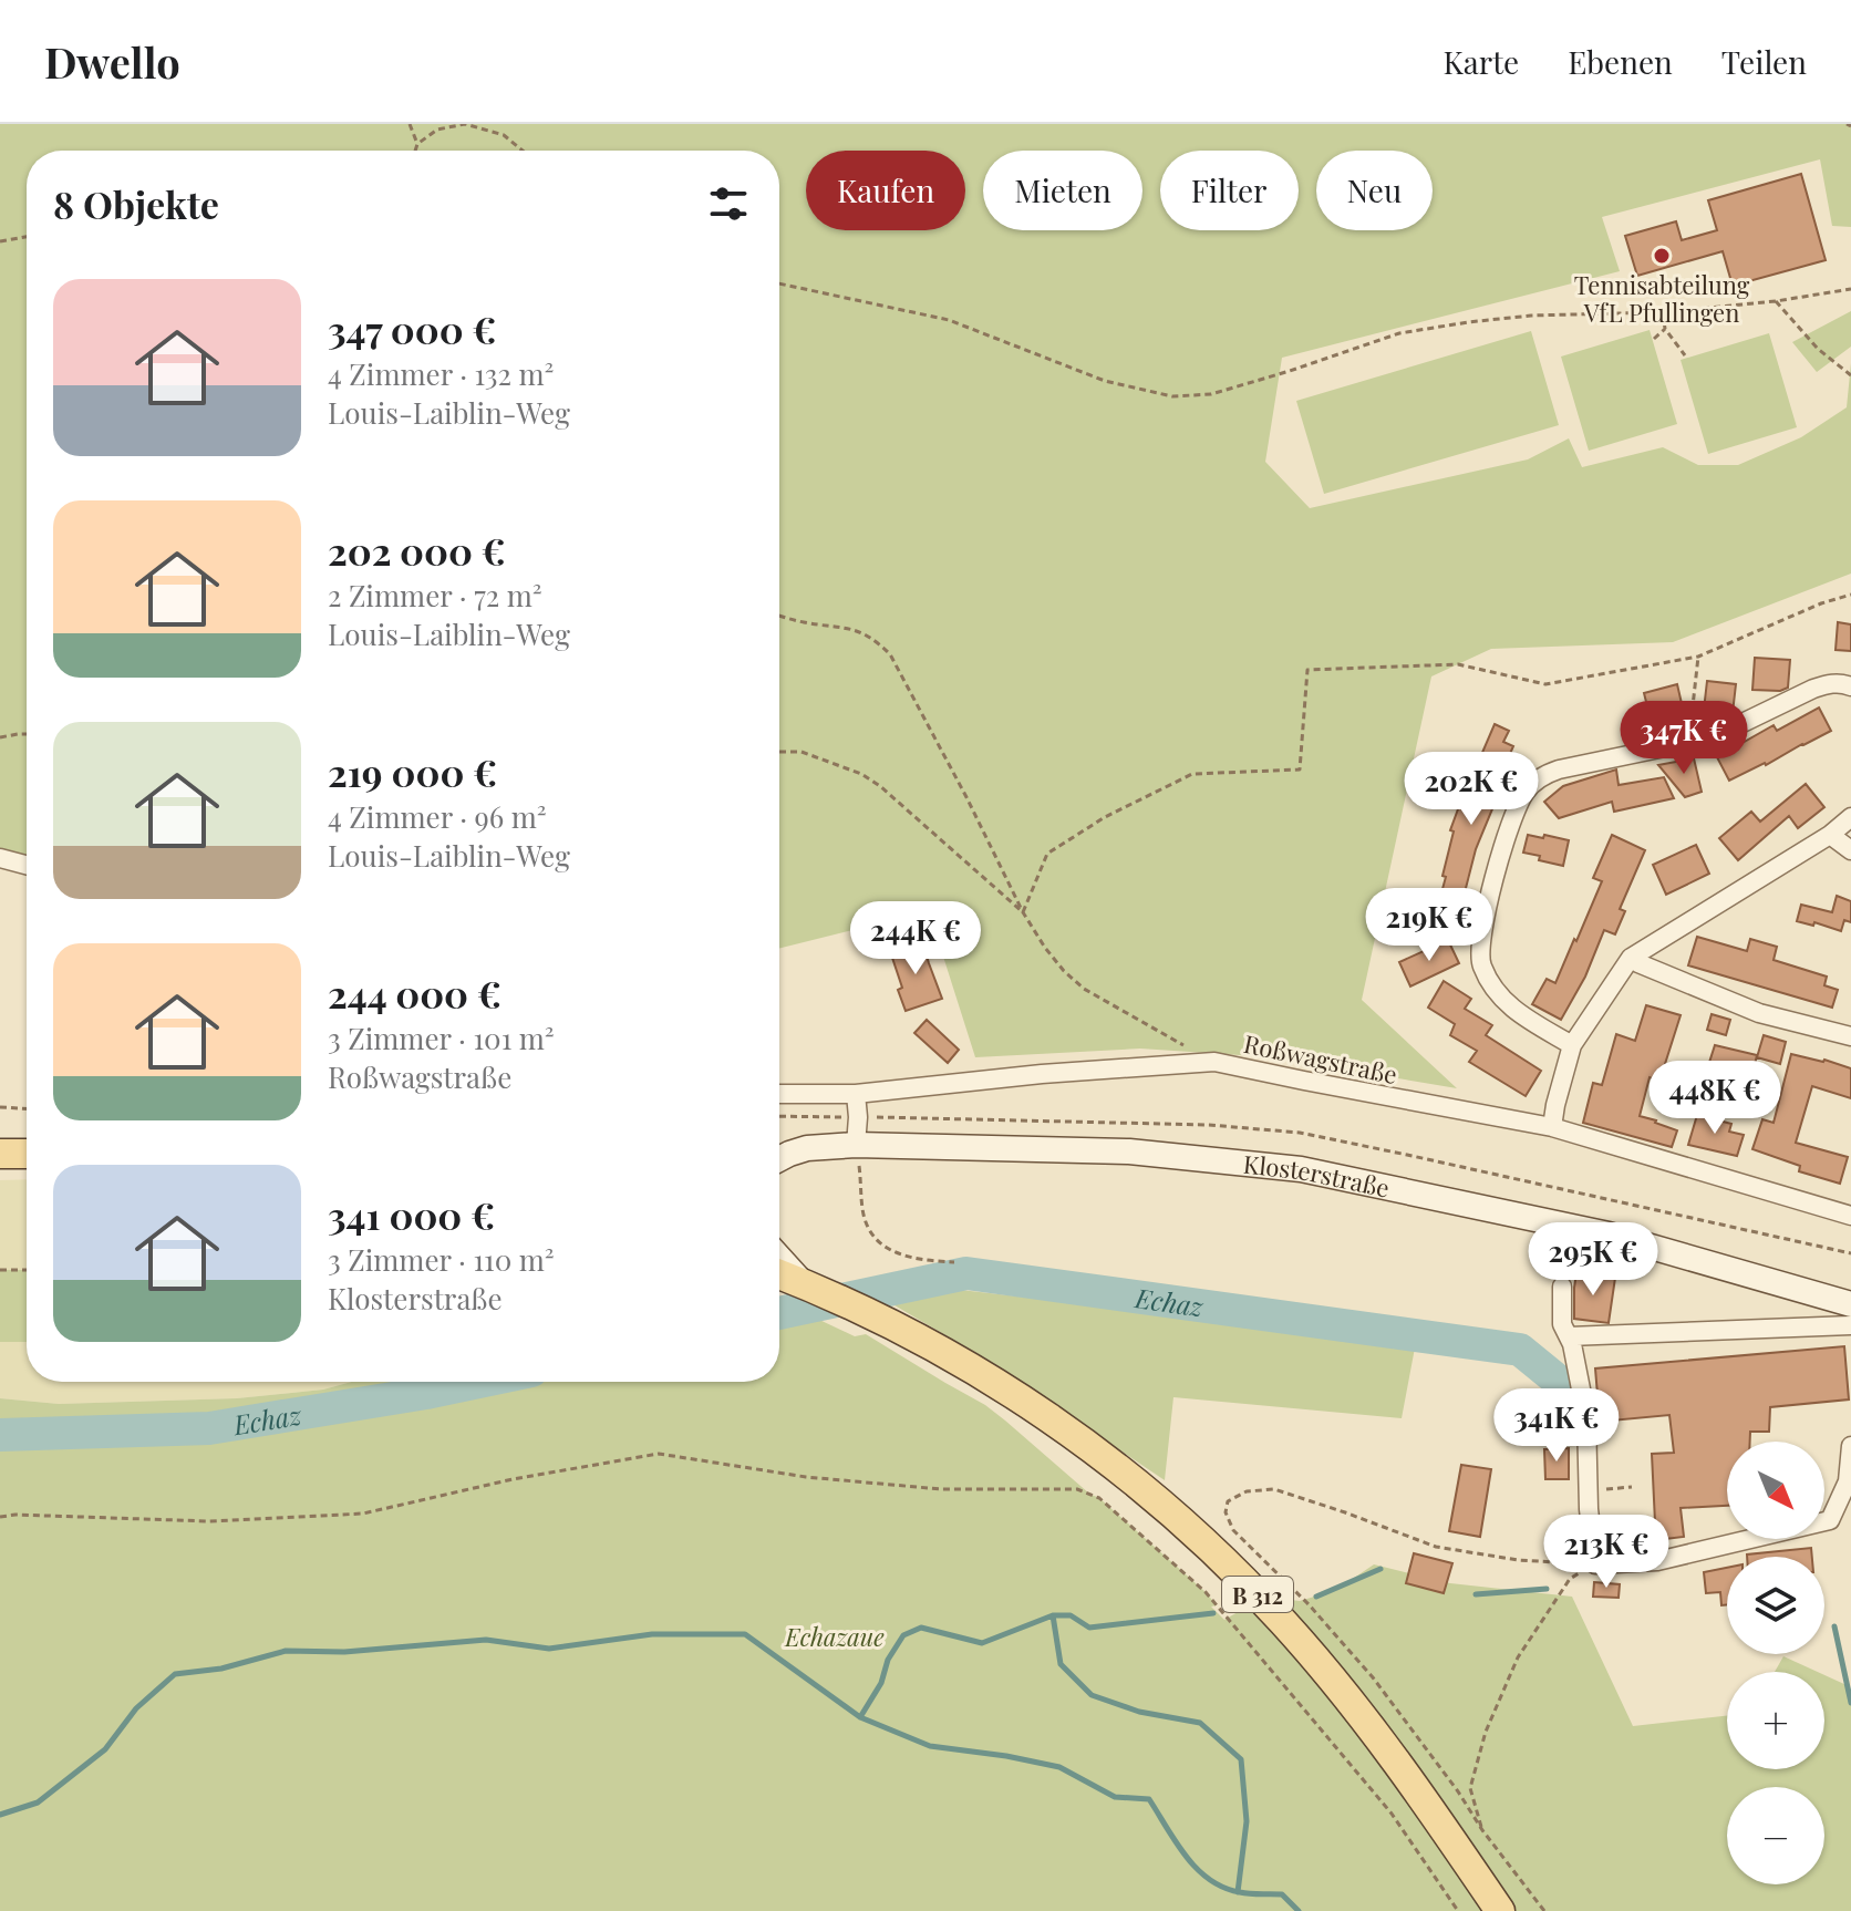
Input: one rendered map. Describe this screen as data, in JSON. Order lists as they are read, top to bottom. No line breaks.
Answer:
{"streets":{"main road":["Klosterstraße","B 312"],"street":["Roßwagstraße"]},"water":["Echaz"],"parks":["Echazaue"],"places":["Tennisabteilung VfL Pfullingen"],"north":"bottom right","page":{"header":"Dwello","nav":["Karte","Ebenen","Teilen"],"chip":["Kaufen","Mieten","Filter","Neu"],"heading":"8 Objekte","list":[{"name":"347 000 €","note":"4 Zimmer · 132 m² · Louis-Laiblin-Weg"},{"name":"202 000 €","note":"2 Zimmer · 72 m² · Louis-Laiblin-Weg"},{"name":"219 000 €","note":"4 Zimmer · 96 m² · Louis-Laiblin-Weg"},{"name":"244 000 €","note":"3 Zimmer · 101 m² · Roßwagstraße"},{"name":"341 000 €","note":"3 Zimmer · 110 m² · Klosterstraße"}],"price":["347K €","202K €","219K €","244K €","448K €","295K €","341K €","213K €"],"map_buttons":["+","−"]}}
